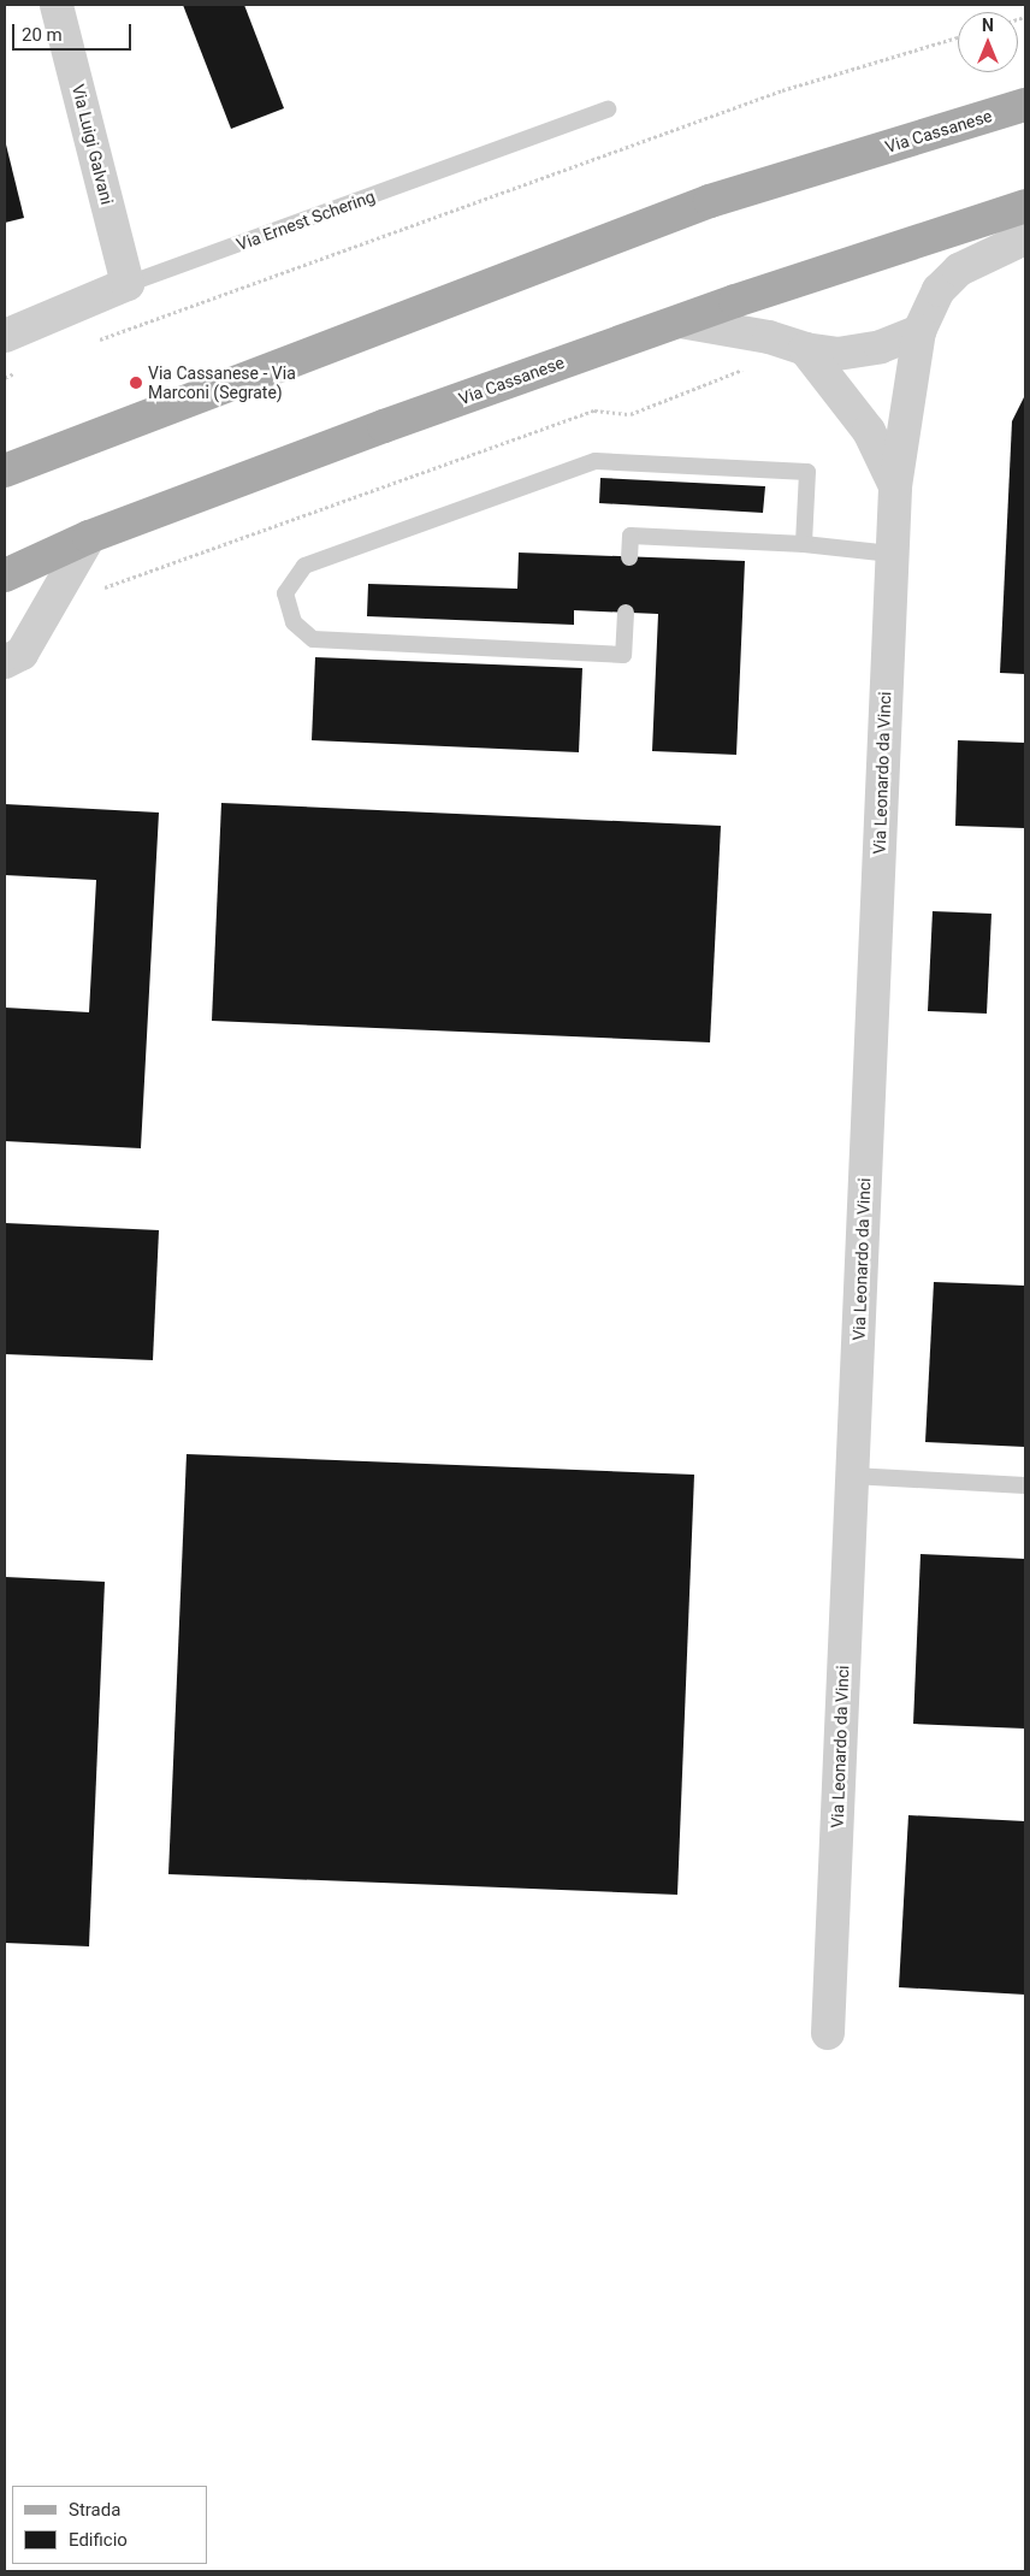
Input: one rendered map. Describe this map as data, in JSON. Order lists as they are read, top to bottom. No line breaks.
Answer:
{"streets":{"main road":["Via Cassanese"],"street":["Via Luigi Galvani","Via Ernest Schering","Via Leonardo da Vinci"]},"crossings":[["Via Luigi Galvani","Via Ernest Schering"]],"places":["Via Cassanese - Via Marconi (Segrate)"],"legend":["Strada","Edificio"],"scale_bar":"20 m","north":"top"}
